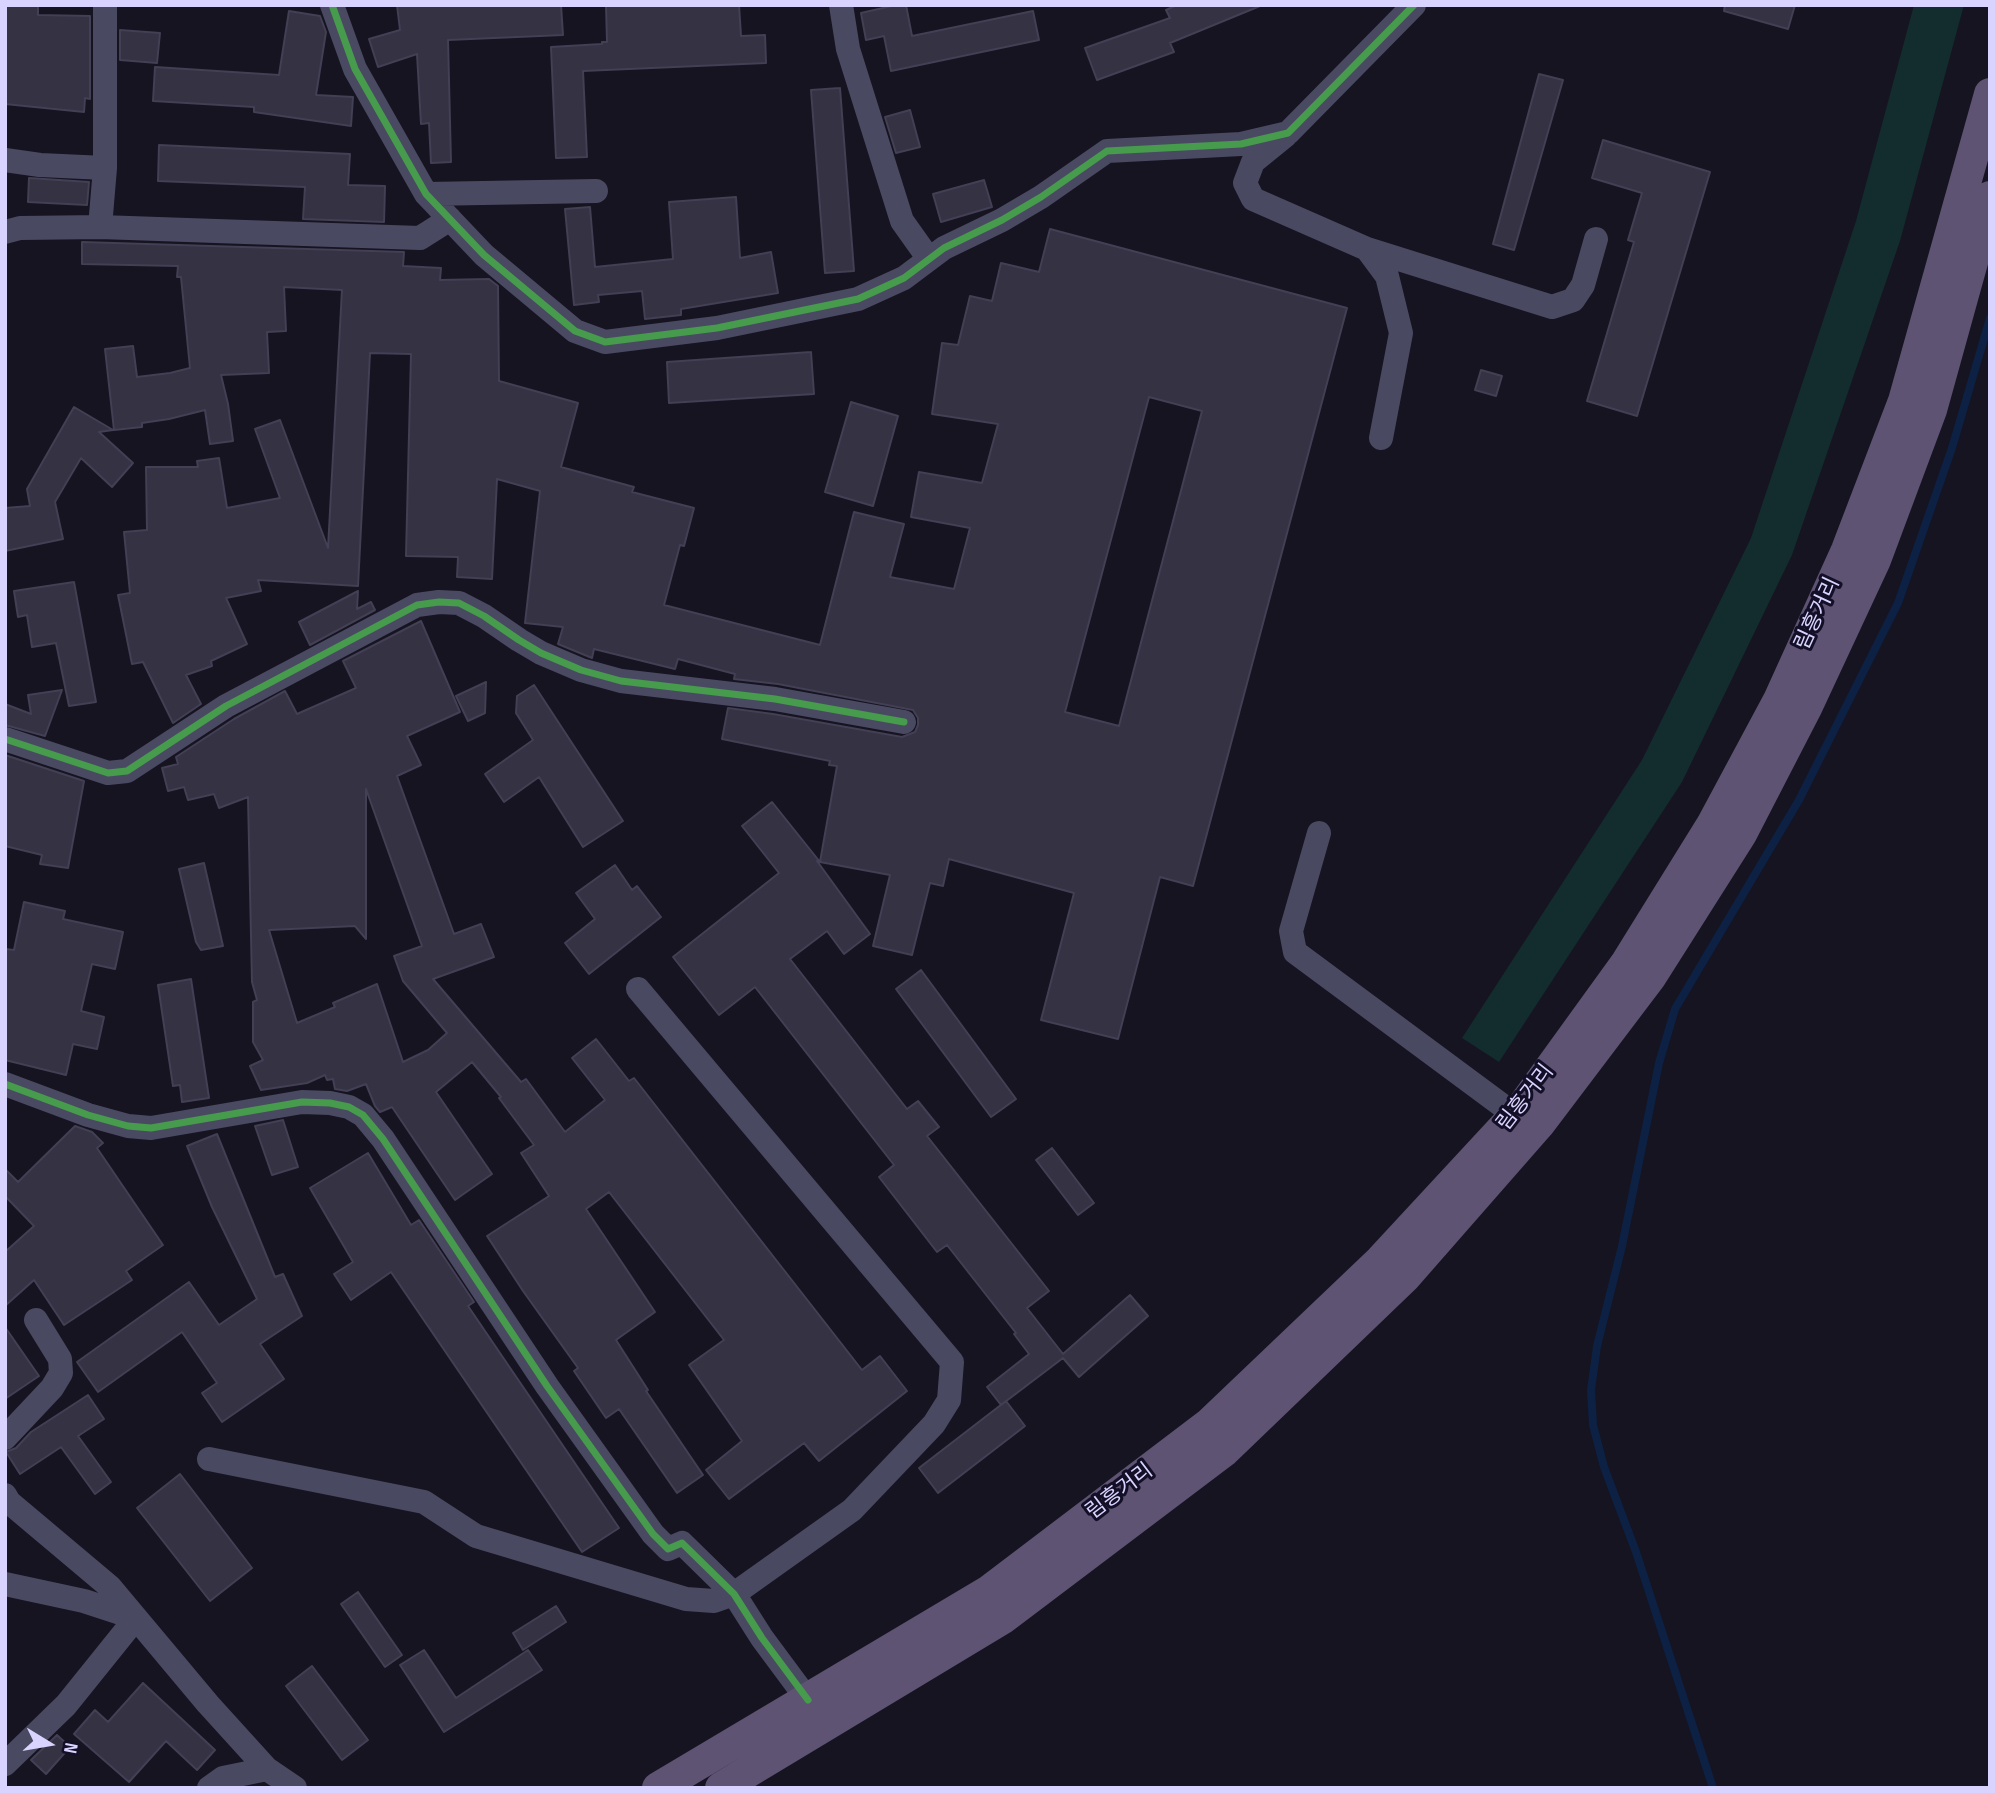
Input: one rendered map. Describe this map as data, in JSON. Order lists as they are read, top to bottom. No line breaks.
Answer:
{"streets":{"main road":["림흥거리"]},"north":"right"}
